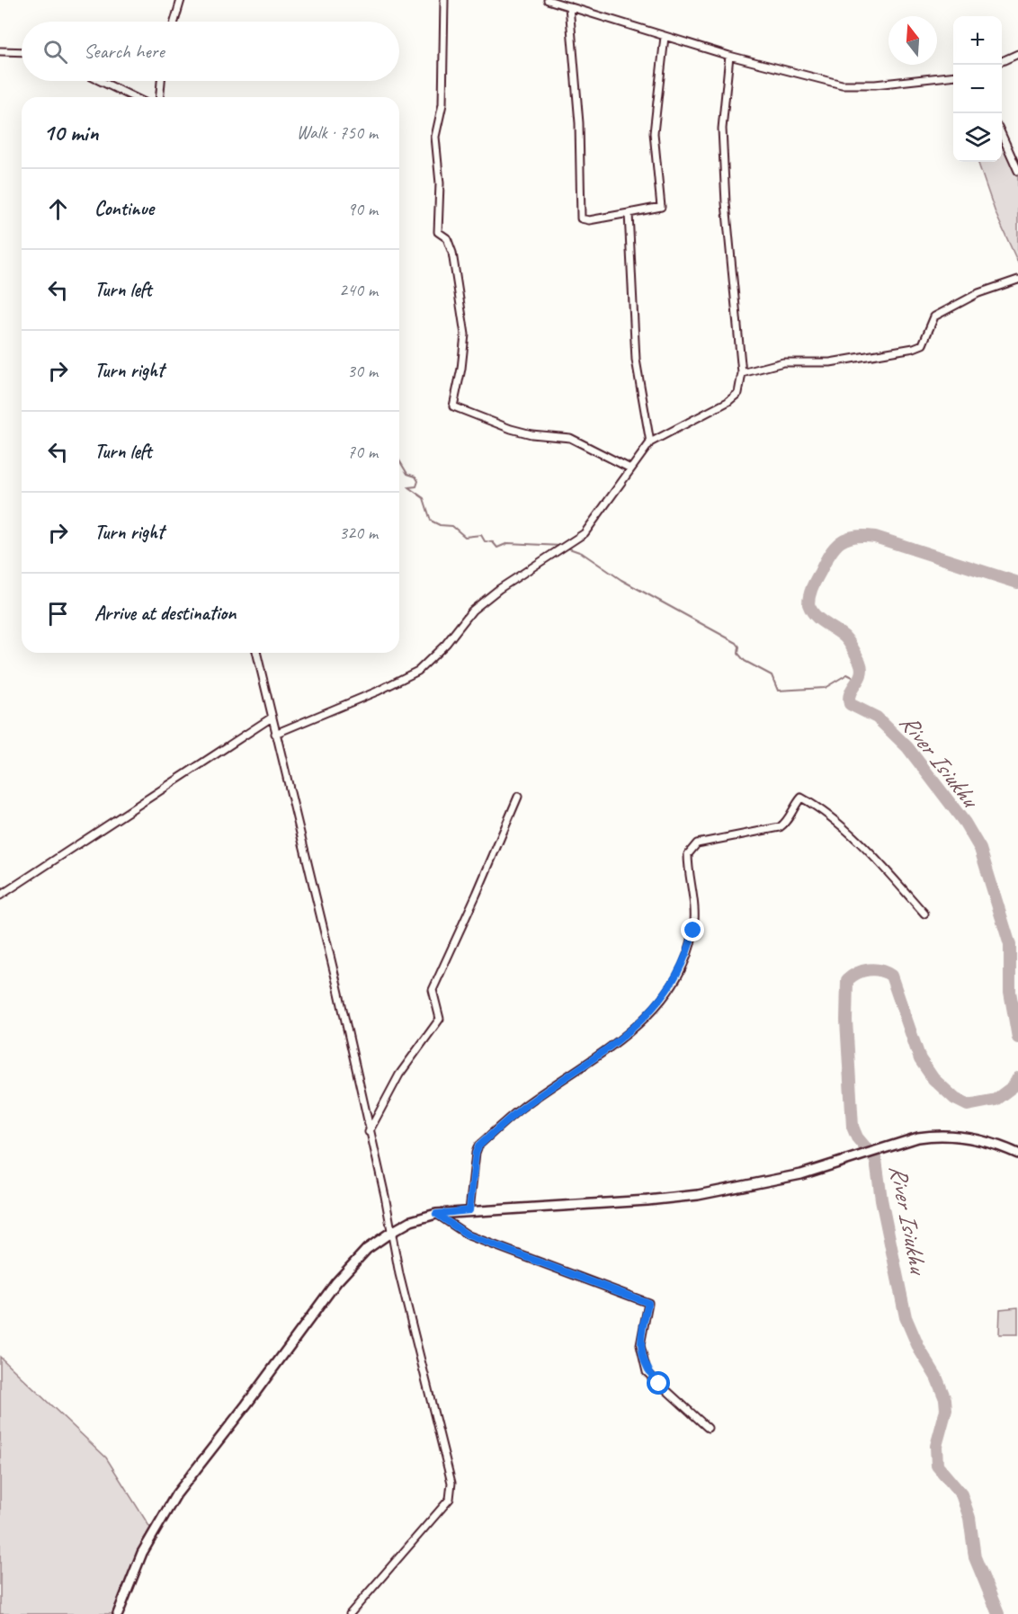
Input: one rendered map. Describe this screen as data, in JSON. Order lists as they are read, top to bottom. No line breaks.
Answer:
{"water":["River Isiukhu"],"north":"top","page":{"map_buttons":["+","−"],"search":"Search here","heading":["10 min","Walk · 750 m"],"list":[["Continue","90 m"],["Turn left","240 m"],["Turn right","30 m"],["Turn left","70 m"],["Turn right","320 m"],"Arrive at destination"]}}
